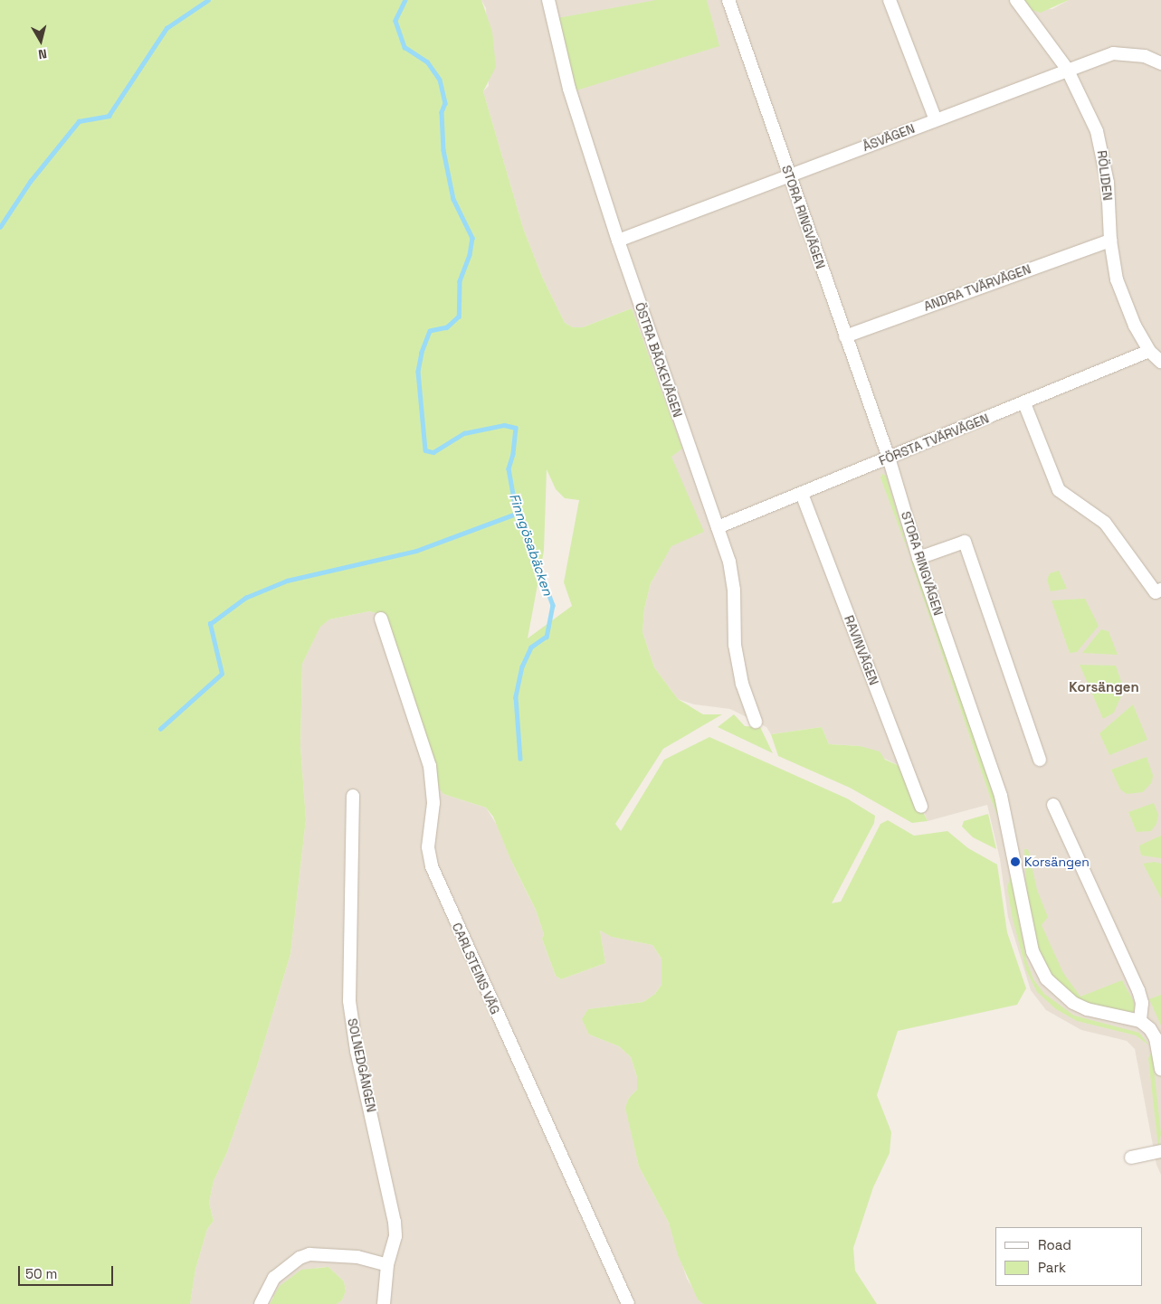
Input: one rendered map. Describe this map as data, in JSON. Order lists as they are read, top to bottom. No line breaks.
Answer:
{"streets":{"street":["ÅSVÄGEN","RÖLIDEN","STORA RINGVÄGEN","ANDRA TVÄRVÄGEN","ÖSTRA BÄCKEVÄGEN","FÖRSTA TVÄRVÄGEN","RAVINVÄGEN","CARLSTEINS VÄG","SOLNEDGÅNGEN"]},"crossings":[["ÅSVÄGEN","RÖLIDEN"],["ÅSVÄGEN","STORA RINGVÄGEN"],["ÅSVÄGEN","ÖSTRA BÄCKEVÄGEN"],["RÖLIDEN","ANDRA TVÄRVÄGEN"],["RÖLIDEN","FÖRSTA TVÄRVÄGEN"],["STORA RINGVÄGEN","ANDRA TVÄRVÄGEN"],["STORA RINGVÄGEN","FÖRSTA TVÄRVÄGEN"],["ÖSTRA BÄCKEVÄGEN","FÖRSTA TVÄRVÄGEN"],["FÖRSTA TVÄRVÄGEN","RAVINVÄGEN"]],"districts":["Korsängen"],"water":["Finngösabäcken"],"places":["Korsängen"],"legend":["Road","Park"],"scale_bar":"50 m","north":"bottom"}
